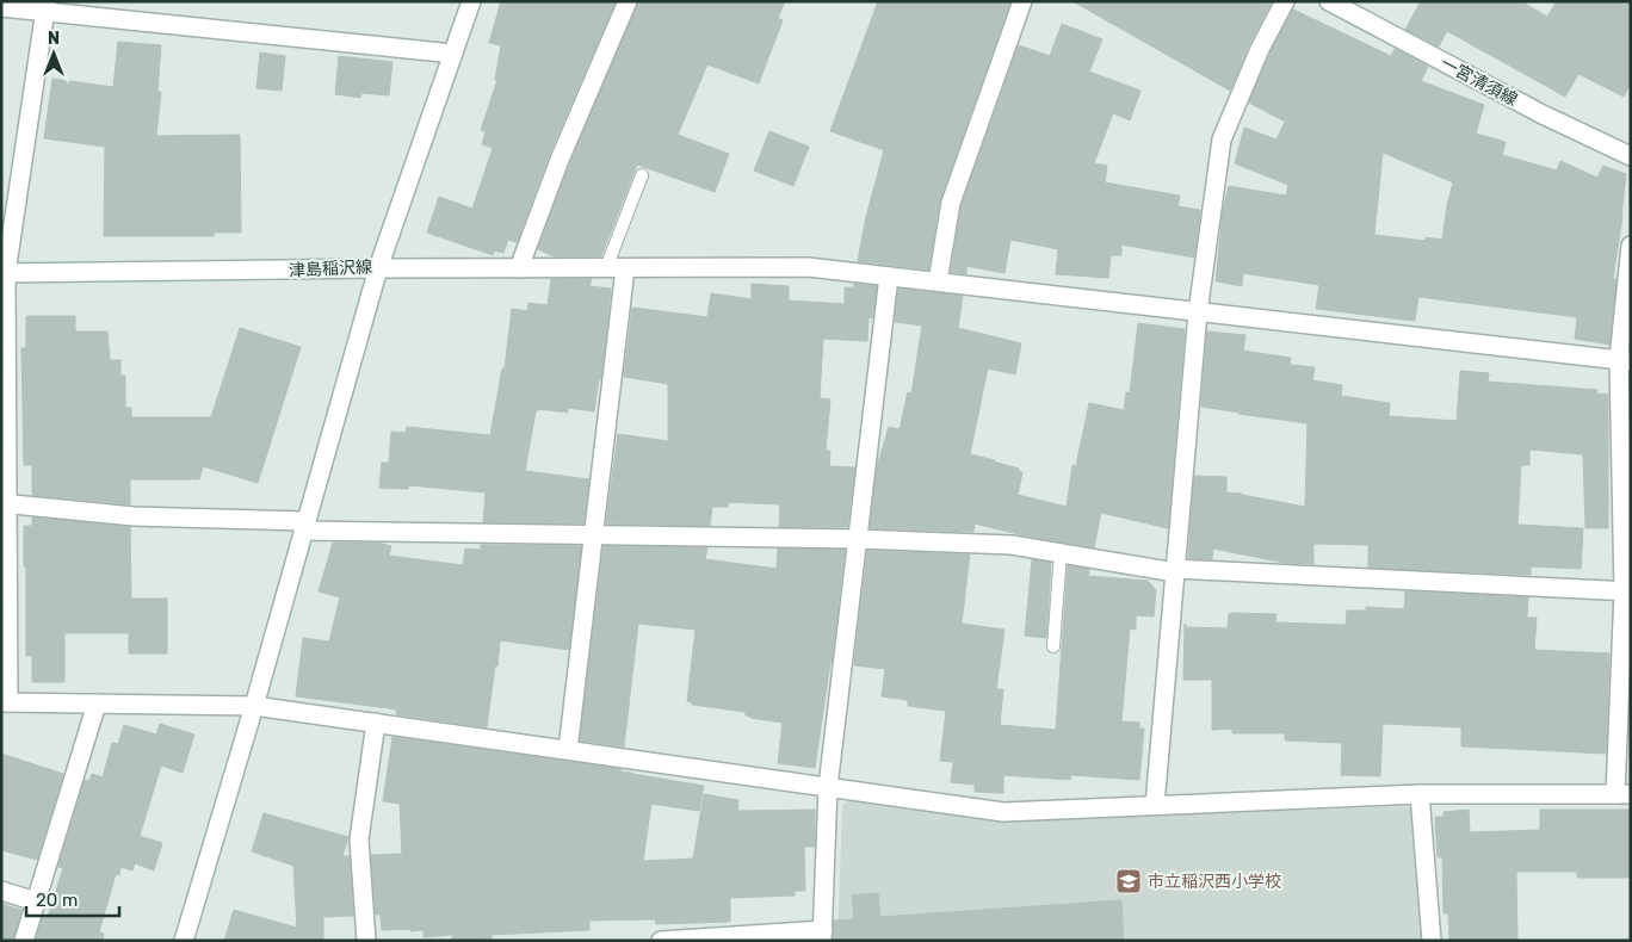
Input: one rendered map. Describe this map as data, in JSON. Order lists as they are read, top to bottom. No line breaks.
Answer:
{"streets":{"street":["一宮清須線","津島稲沢線"]},"places":{"school or university":["市立稲沢西小学校"]},"scale_bar":"20 m","north":"top"}
